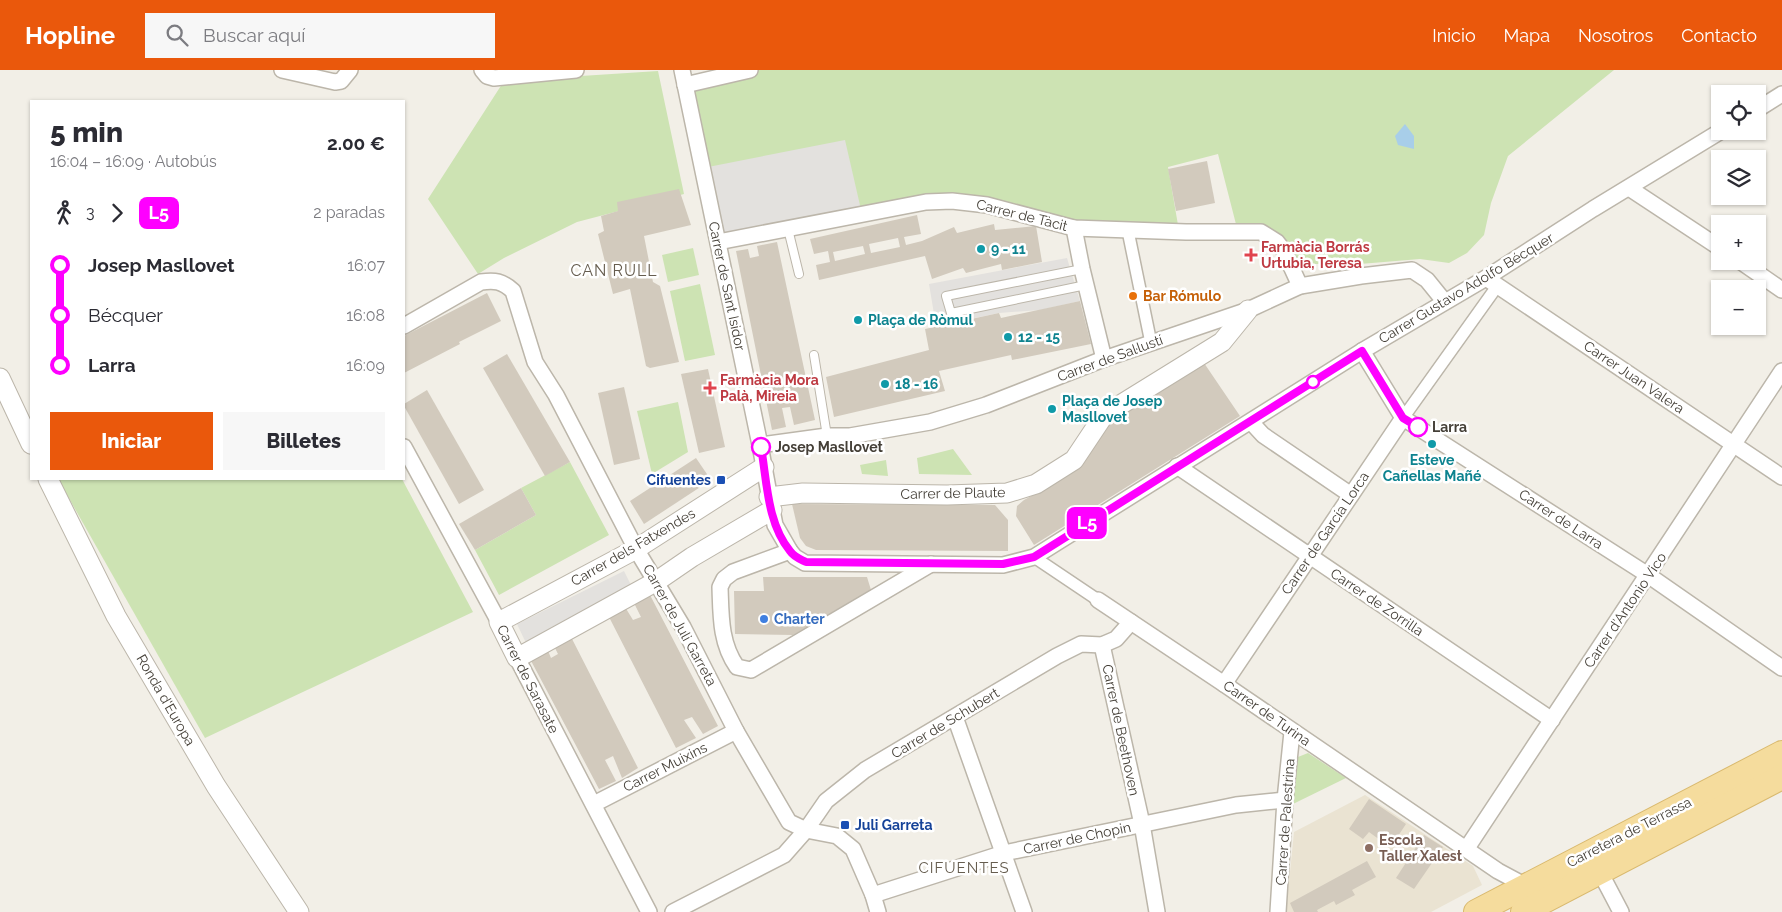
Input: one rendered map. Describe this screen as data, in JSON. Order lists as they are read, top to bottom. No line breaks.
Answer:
{"streets":{"main road":["Carretera de Terrassa"],"street":["Carrer de Tàcit","Carrer de Sant Isidor","Carrer Gustavo Adolfo Bécquer","Carrer de Sal·lustí","Carrer Juan Valera","Carrer de Plaute","Carrer de Larra","Carrer de García Lorca","Carrer dels Fatxendes","Carrer de Zorrilla","Carrer d'Antonio Vico","Carrer de Juli Garreta","Carrer de Sarasate","Ronda d'Europa","Carrer de Turina","Carrer de Schubert","Carrer de Beethoven","Carrer Muixins","Carrer de Palestrina","Carrer de Chopin"]},"crossings":[["Carrer de Tàcit","Carrer de Sant Isidor"],["Carrer de Tàcit","Carrer de Sal·lustí"],["Carrer de Sant Isidor","Carrer Gustavo Adolfo Bécquer"],["Carrer de Sant Isidor","Carrer de Sal·lustí"],["Carrer de Sant Isidor","Carrer de Plaute"],["Carrer de Sant Isidor","Carrer dels Fatxendes"],["Carrer Gustavo Adolfo Bécquer","Carrer de Sal·lustí"],["Carrer Gustavo Adolfo Bécquer","Carrer Juan Valera"],["Carrer Gustavo Adolfo Bécquer","Carrer de Larra"],["Carrer Gustavo Adolfo Bécquer","Carrer de García Lorca"],["Carrer Gustavo Adolfo Bécquer","Carrer de Zorrilla"],["Carrer Gustavo Adolfo Bécquer","Carrer de Turina"],["Carrer de Sal·lustí","Carrer de Plaute"],["Carrer Juan Valera","Carrer de García Lorca"],["Carrer Juan Valera","Carrer d'Antonio Vico"],["Carrer de Larra","Carrer de García Lorca"],["Carrer de Larra","Carrer d'Antonio Vico"],["Carrer de García Lorca","Carrer de Zorrilla"],["Carrer de García Lorca","Carrer de Turina"],["Carrer dels Fatxendes","Carrer de Juli Garreta"],["Carrer dels Fatxendes","Carrer de Sarasate"],["Carrer de Zorrilla","Carrer d'Antonio Vico"],["Carrer d'Antonio Vico","Carrer de Turina"],["Carrer de Juli Garreta","Carrer de Schubert"],["Carrer de Juli Garreta","Carrer Muixins"],["Carrer de Juli Garreta","Carrer de Chopin"],["Carrer de Sarasate","Carrer Muixins"],["Carrer de Turina","Carrer de Beethoven"],["Carrer de Turina","Carrer de Palestrina"],["Carrer de Turina","Carretera de Terrassa"],["Carrer de Schubert","Carrer de Beethoven"],["Carrer de Beethoven","Carrer de Chopin"],["Carrer de Palestrina","Carrer de Chopin"]],"districts":["CAN RULL","CIFUENTES"],"places":{"other":["9 - 11","Bar Rómulo","Plaça de Ròmul","12 - 15","18 - 16","Plaça de Josep Masllovet","Larra","Esteve Cañellas Mañé","Josep Masllovet","Charter","Escola Taller Xalest"],"health":["Farmàcia Borrás Urtubia, Teresa","Farmàcia Mora Palà, Mireia"],"transit":["Cifuentes","Juli Garreta"]},"lines":["bus line L5"],"page":{"header":"Hopline","search":"Buscar aquí","nav":["Inicio","Mapa","Nosotros","Contacto"],"on_map":"L5","map_buttons":["+","−"],"heading":["5 min","16:04 – 16:09 · Autobús","2.00 €"],"legs":["3","L5","2 paradas"],"list":[{"name":"Josep Masllovet","value":"16:07"},{"name":"Bécquer","value":"16:08"},{"name":"Larra","value":"16:09"}],"buttons":["Iniciar","Billetes"]}}
